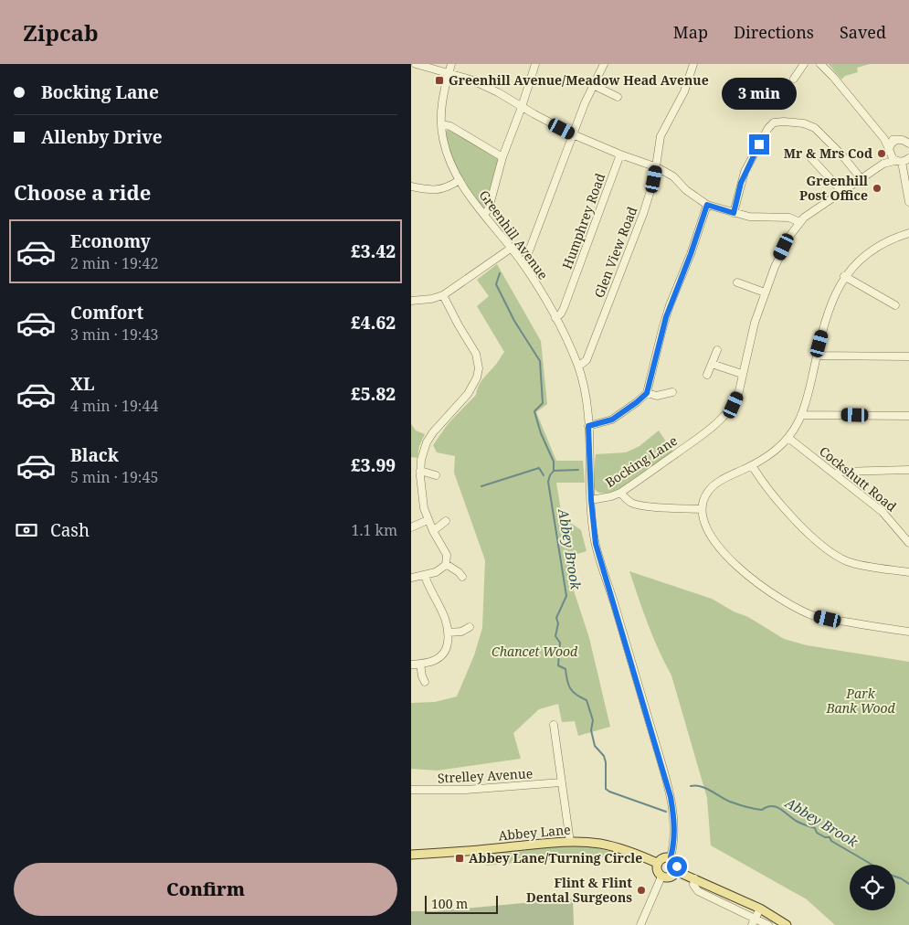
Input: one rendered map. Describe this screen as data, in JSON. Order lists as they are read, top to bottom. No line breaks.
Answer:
{"streets":{"main road":["Abbey Lane"],"street":["Humphrey Road","Greenhill Avenue","Glen View Road","Bocking Lane","Cockshutt Road","Strelley Avenue"]},"crossings":[["Humphrey Road","Greenhill Avenue"],["Greenhill Avenue","Glen View Road"],["Greenhill Avenue","Bocking Lane"]],"water":["Abbey Brook"],"parks":["Chancet Wood","Park Bank Wood"],"places":{"transit":["Greenhill Avenue/Meadow Head Avenue","Abbey Lane/Turning Circle"],"other":["Mr & Mrs Cod","Greenhill Post Office","Flint & Flint Dental Surgeons"]},"scale_bar":"100 m","page":{"header":"Zipcab","nav":["Map","Directions","Saved"],"banner":["Bocking Lane","Allenby Drive"],"bubble":"3 min","heading":"Choose a ride","list":[{"name":"Economy","note":"2 min · 19:42","value":"£3.42"},{"name":"Comfort","note":"3 min · 19:43","value":"£4.62"},{"name":"XL","note":"4 min · 19:44","value":"£5.82"},{"name":"Black","note":"5 min · 19:45","value":"£3.99"}],"pay":["Cash","1.1 km"],"buttons":"Confirm","scale":"100 m"}}
